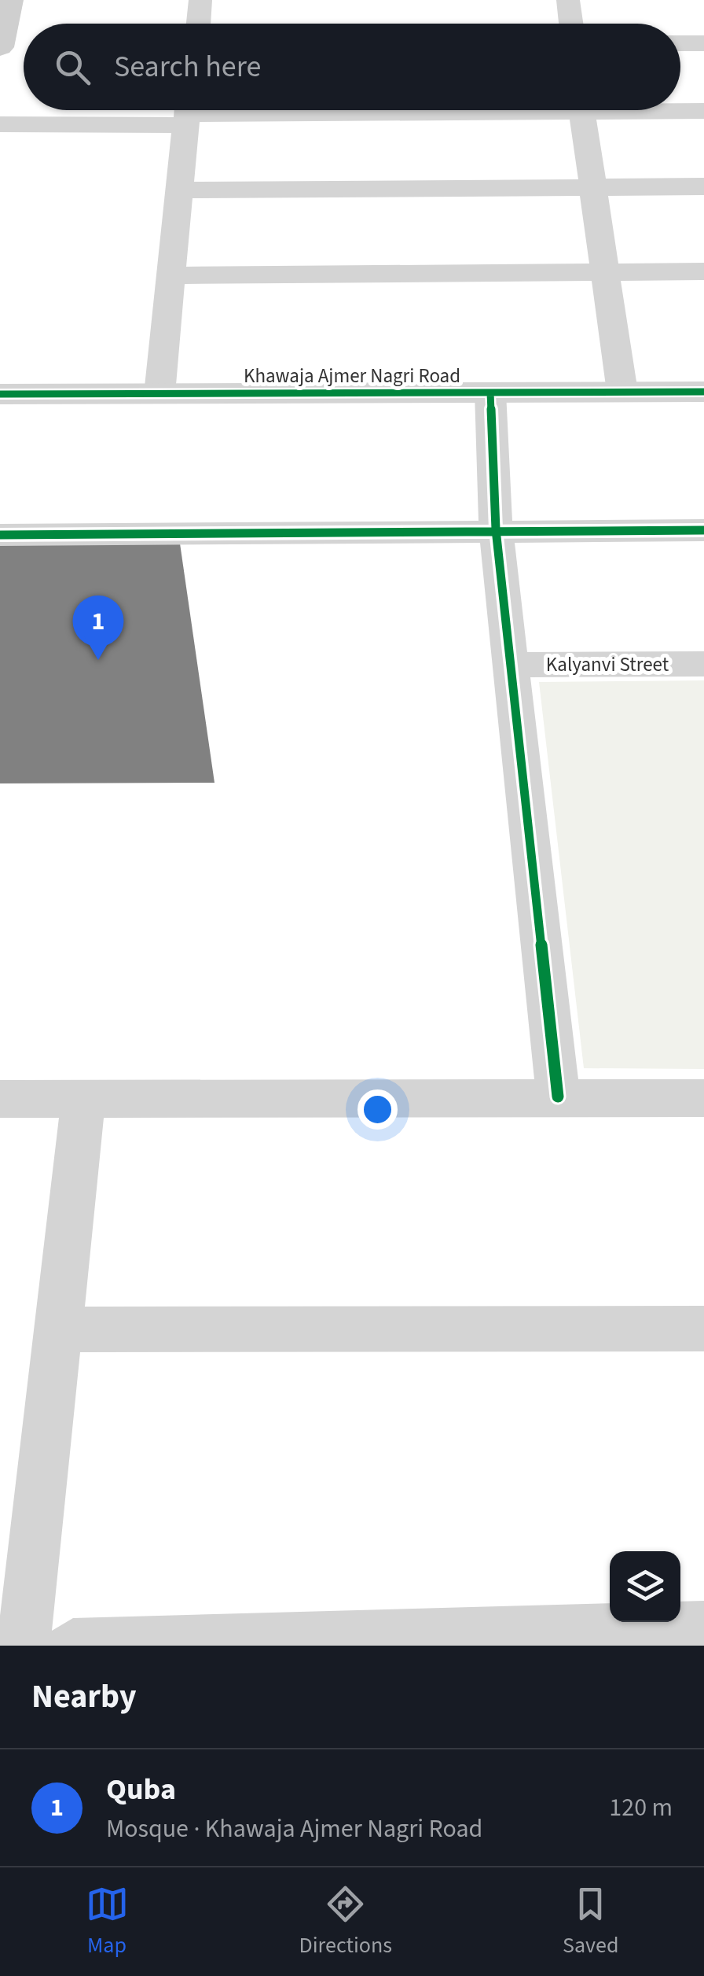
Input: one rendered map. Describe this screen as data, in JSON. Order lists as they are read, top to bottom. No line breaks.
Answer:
{"streets":{"street":["Khawaja Ajmer Nagri Road","Kalyanvi Street"]},"page":{"search":"Search here","pins":"1","heading":"Nearby","list":[{"mark":"1","name":"Quba","note":"Mosque · Khawaja Ajmer Nagri Road","value":"120 m"}],"nav":["Map","Directions","Saved"]}}
